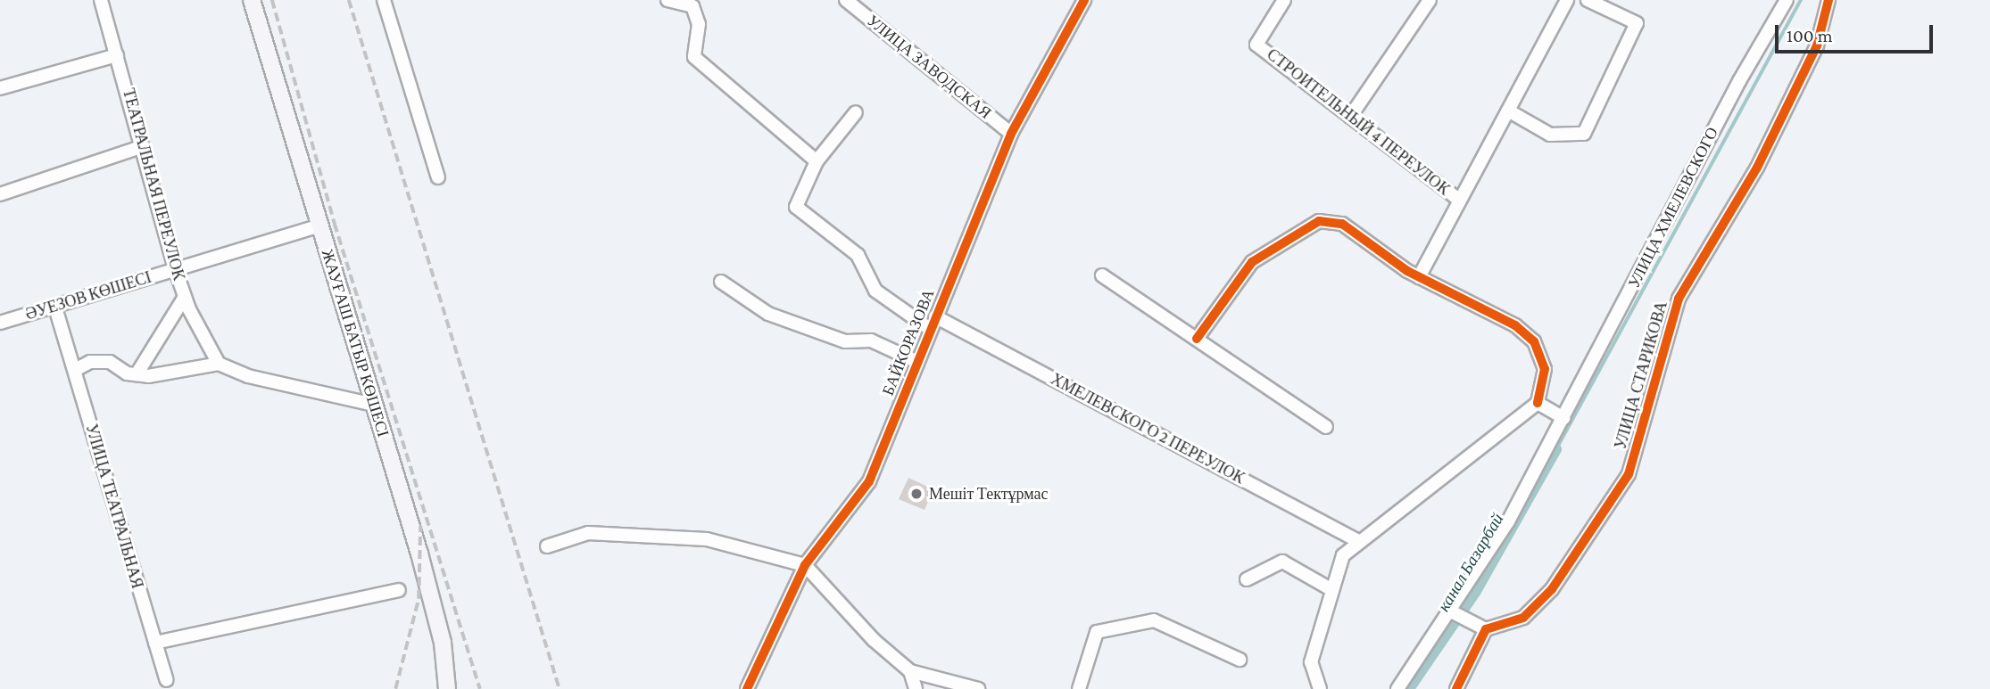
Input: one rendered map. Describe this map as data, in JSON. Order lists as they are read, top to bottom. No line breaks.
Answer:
{"streets":{"main road":["ЖАУҒАШ БАТЫР КӨШЕСІ"],"street":["УЛИЦА ЗАВОДСКАЯ","СТРОИТЕЛЬНЫЙ 4 ПЕРЕУЛОК","ТЕАТРАЛЬНАЯ ПЕРЕУЛОК","УЛИЦА ХМЕЛЕВСКОГО","ӘУЕЗОВ КӨШЕСІ","БАЙКОРАЗОВА","УЛИЦА СТАРИКОВА","ХМЕЛЕВСКОГО 2 ПЕРЕУЛОК","УЛИЦА ТЕАТРАЛЬНАЯ"]},"crossings":[["УЛИЦА ЗАВОДСКАЯ","БАЙКОРАЗОВА"],["ТЕАТРАЛЬНАЯ ПЕРЕУЛОК","ӘУЕЗОВ КӨШЕСІ"],["ӘУЕЗОВ КӨШЕСІ","ЖАУҒАШ БАТЫР КӨШЕСІ"],["ӘУЕЗОВ КӨШЕСІ","УЛИЦА ТЕАТРАЛЬНАЯ"],["БАЙКОРАЗОВА","ХМЕЛЕВСКОГО 2 ПЕРЕУЛОК"]],"water":["канал Базарбай"],"places":["Мешіт Тектұрмас"],"scale_bar":"100 m"}
